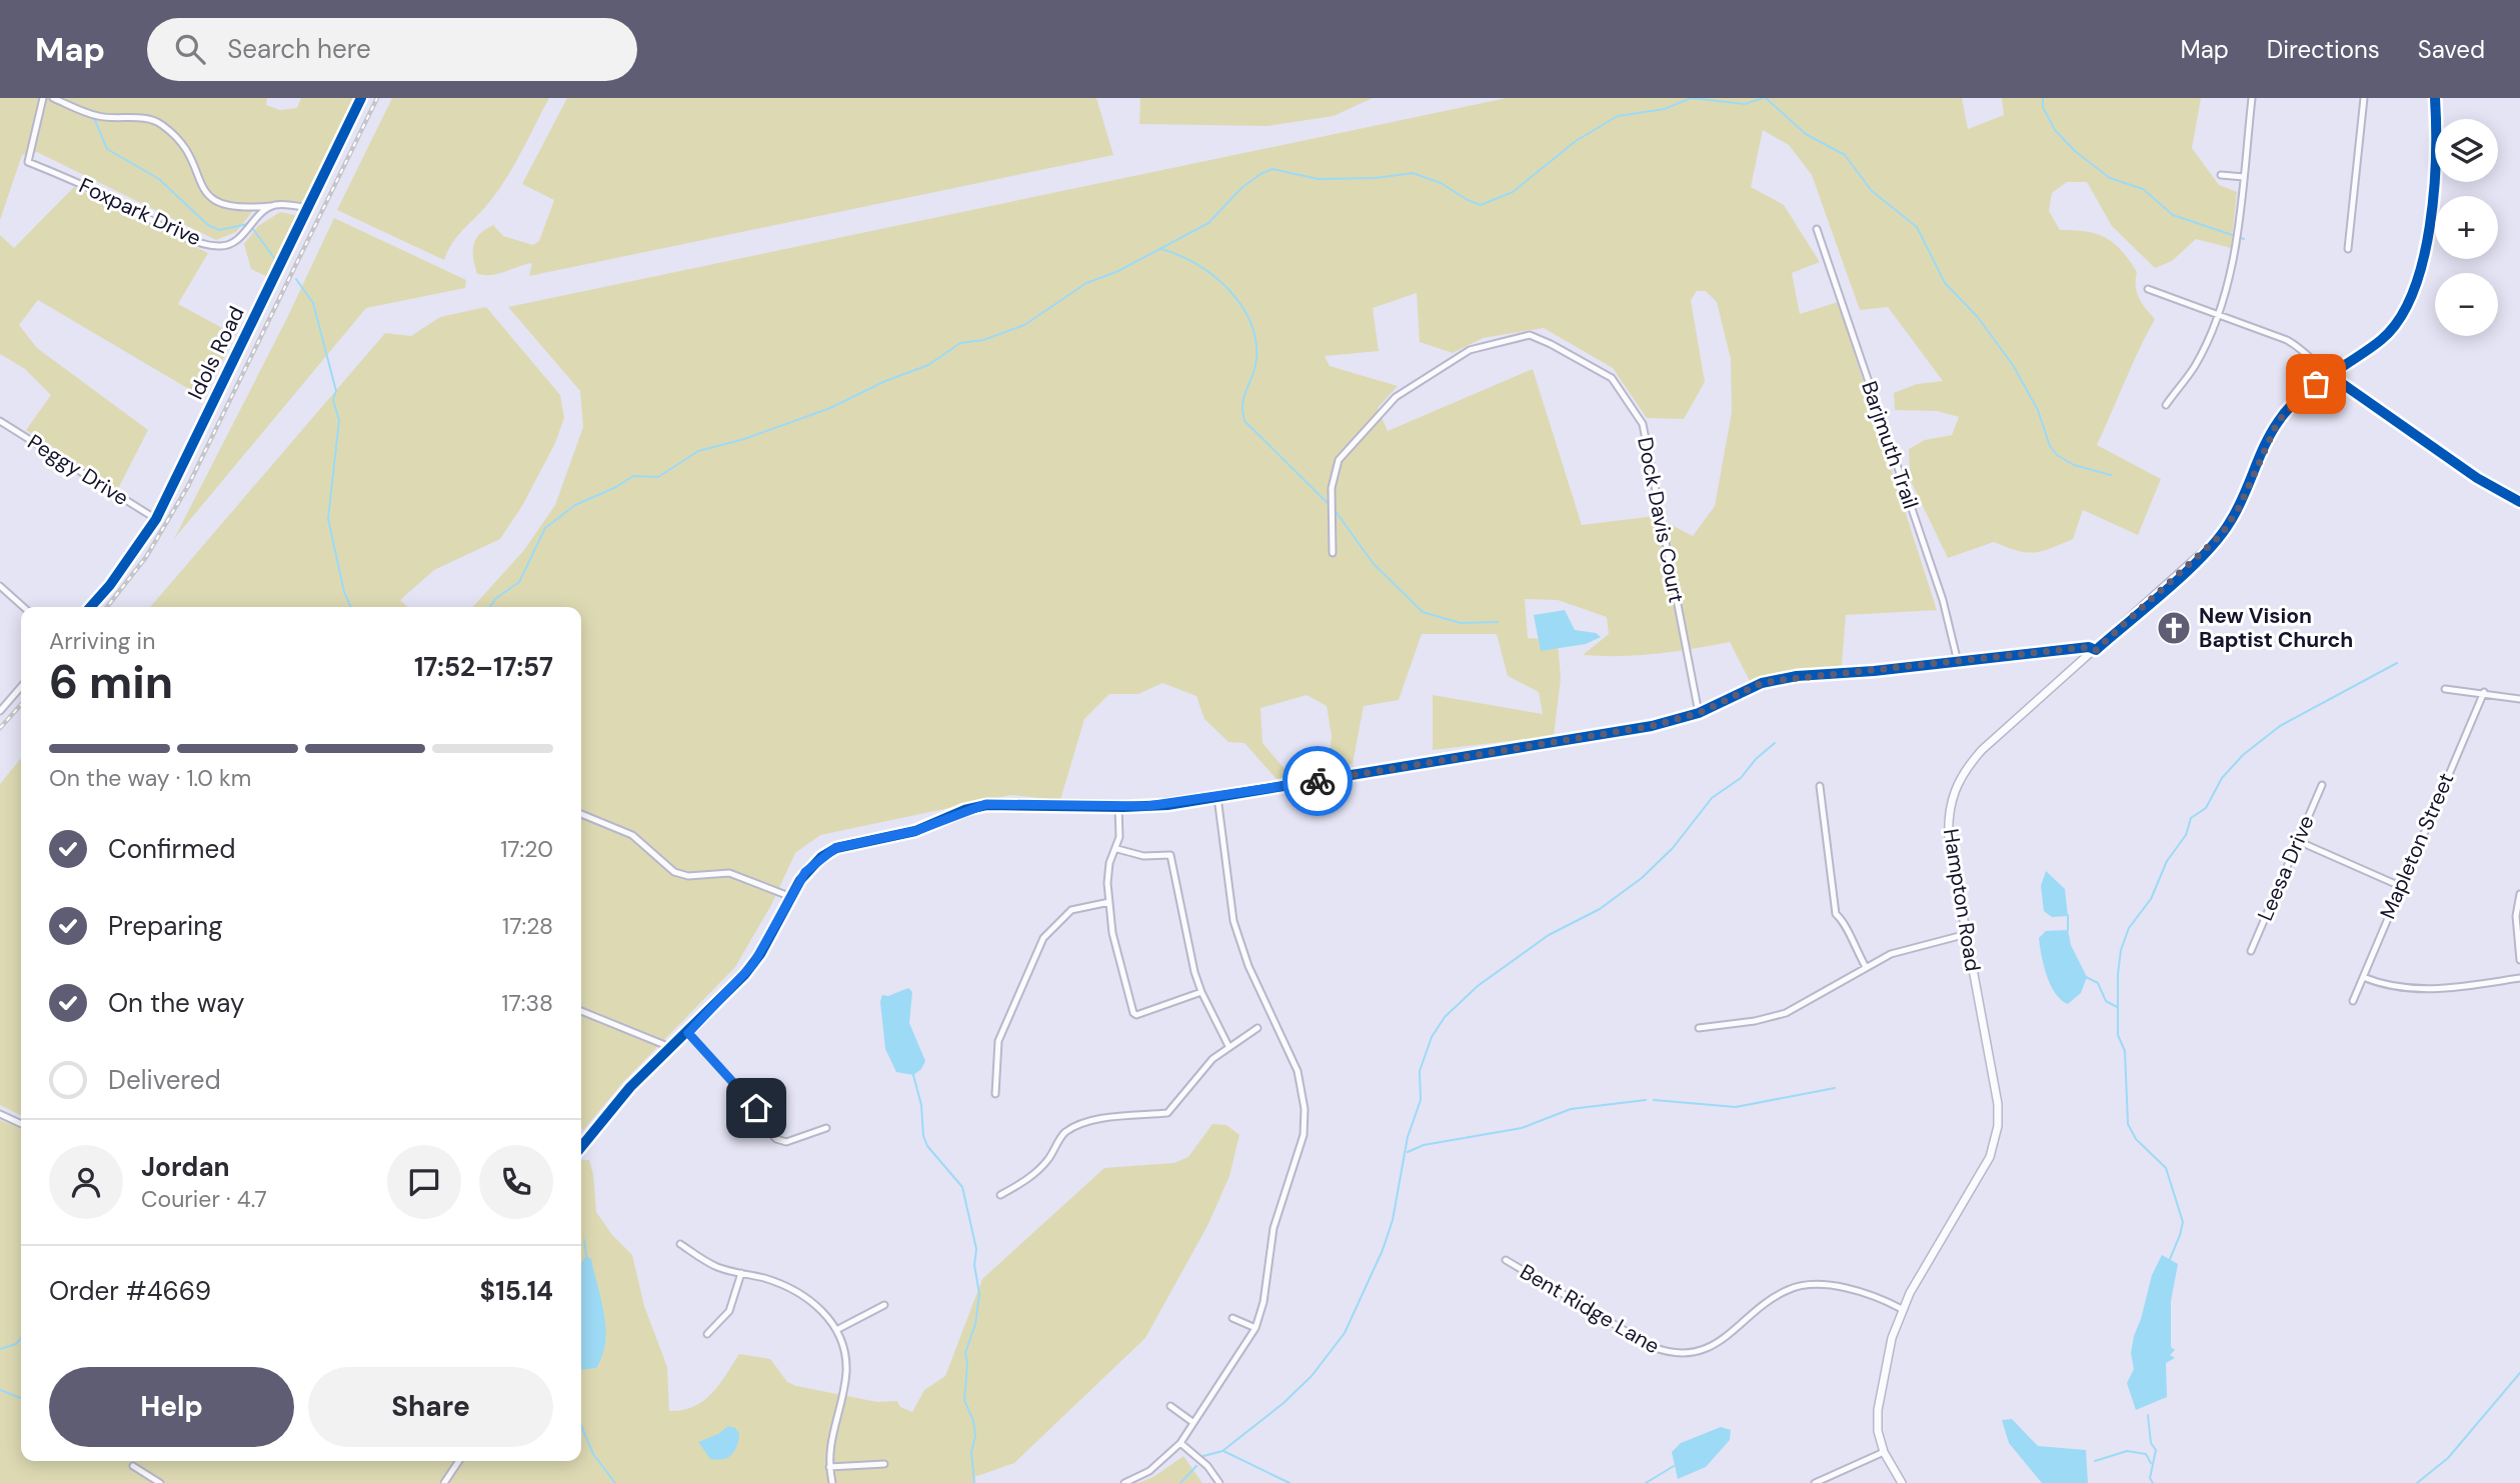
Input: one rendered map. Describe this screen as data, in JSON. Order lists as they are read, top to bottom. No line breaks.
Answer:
{"streets":{"main road":["Hampton Road"],"street":["Foxpark Drive","Idols Road","Barjmuth Trail","Peggy Drive","Dock Davis Court","Mapleton Street","Leesa Drive","Bent Ridge Lane"]},"crossings":[["Idols Road","Peggy Drive"],["Hampton Road","Bent Ridge Lane"]],"places":{"church":["New Vision Baptist Church"]},"page":{"header":"Map","search":"Search here","nav":["Map","Directions","Saved"],"map_buttons":["+","−"],"heading":["6 min","Arriving in","17:52–17:57"],"panel":["Jordan","Courier · 4.7","Order #4669","$15.14"],"bar":"On the way · 1.0 km","list":[["Confirmed","17:20"],["Preparing","17:28"],["On the way","17:38"],"Delivered"],"buttons":["Help","Share"]}}
